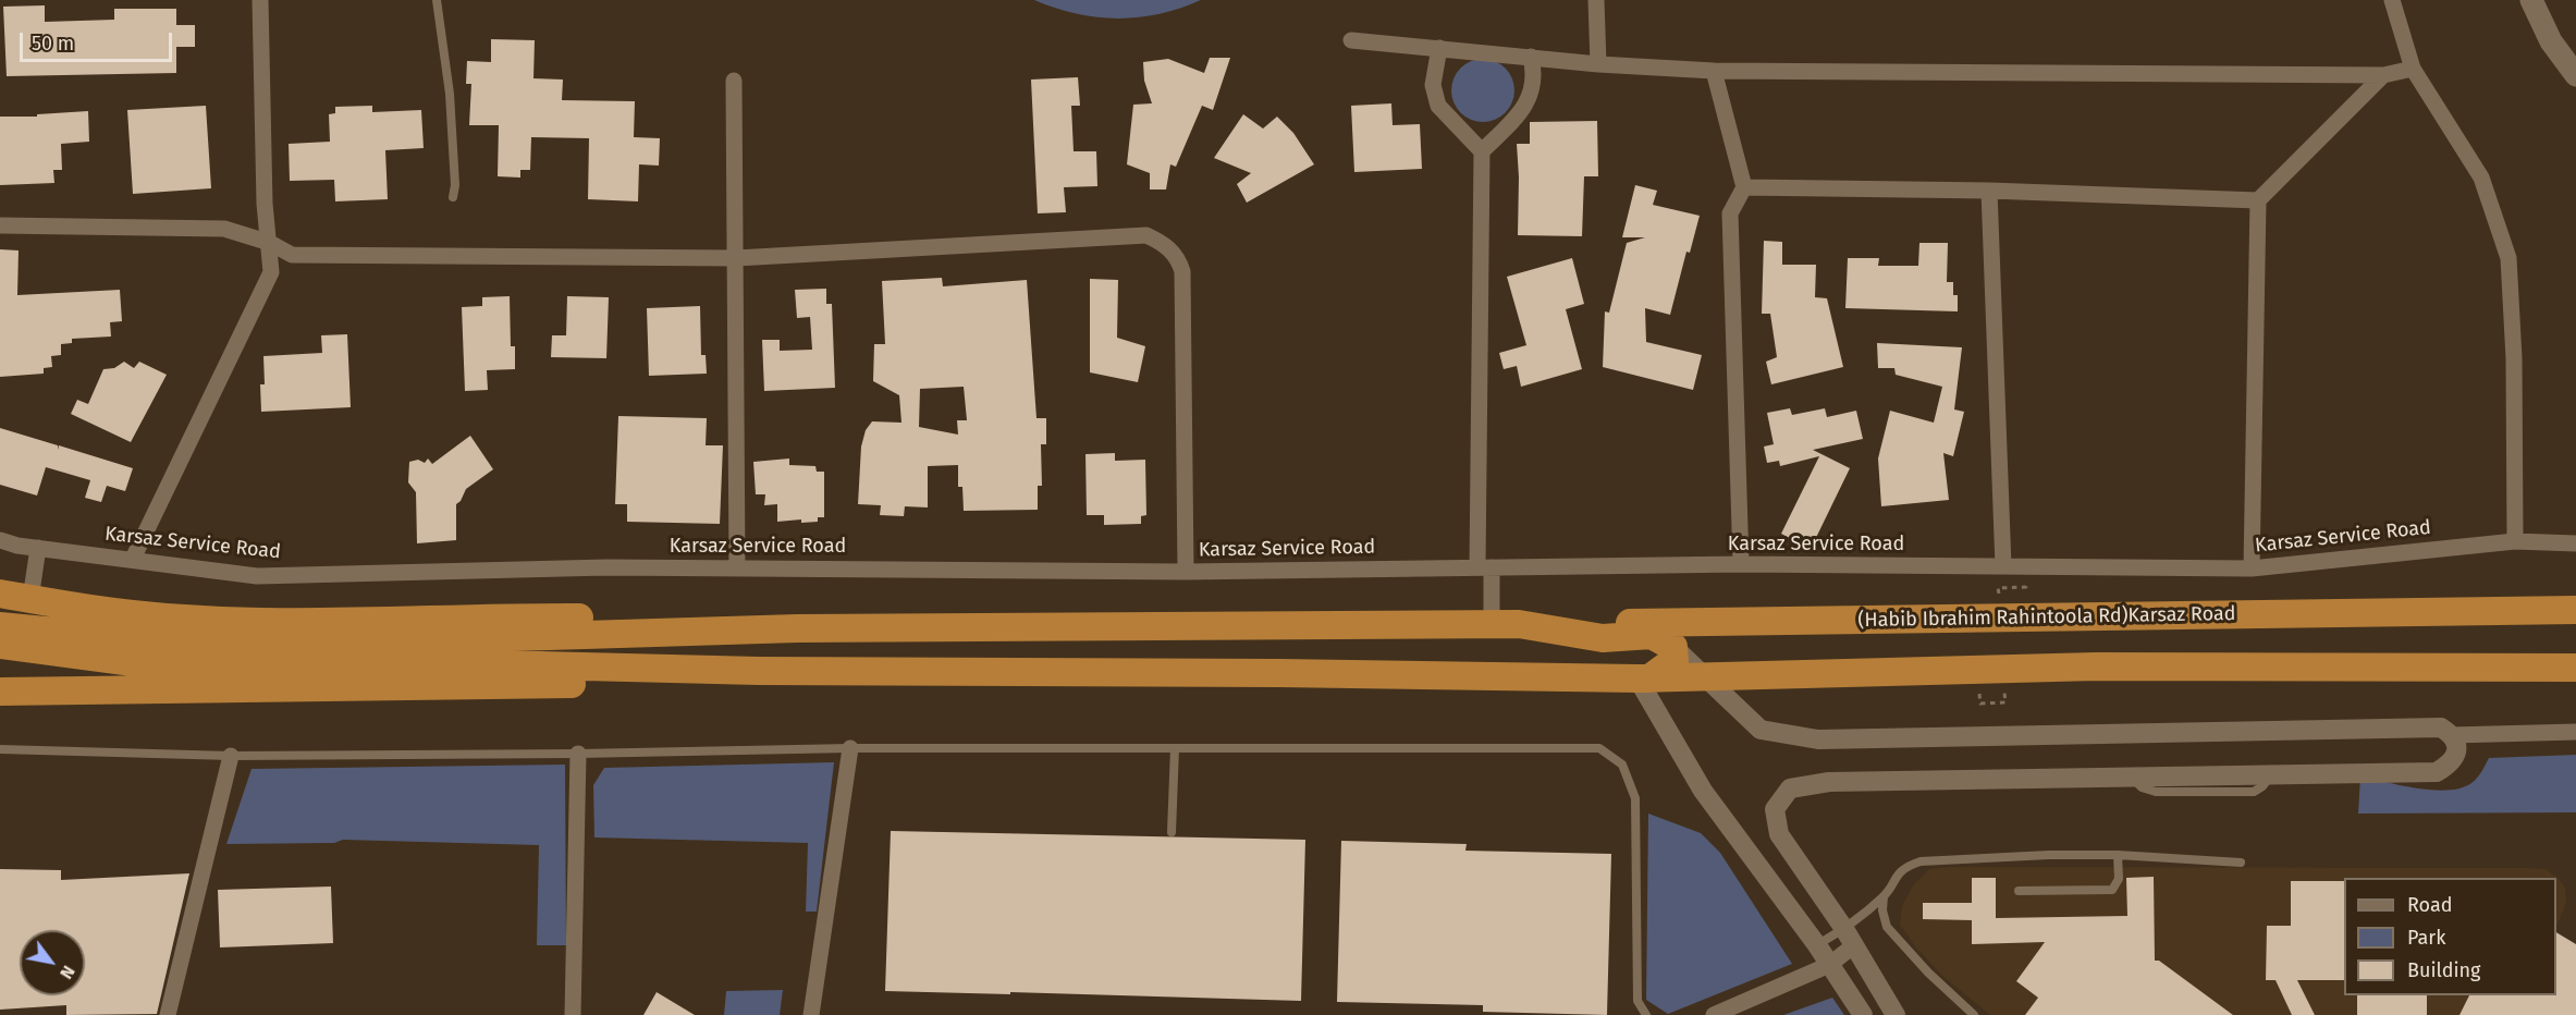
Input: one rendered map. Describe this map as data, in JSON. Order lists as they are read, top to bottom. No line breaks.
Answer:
{"streets":{"highway":["(Habib Ibrahim Rahintoola Rd)Karsaz Road"],"street":["Karsaz Service Road"]},"legend":["Road","Park","Building"],"scale_bar":"50 m","north":"bottom right"}
